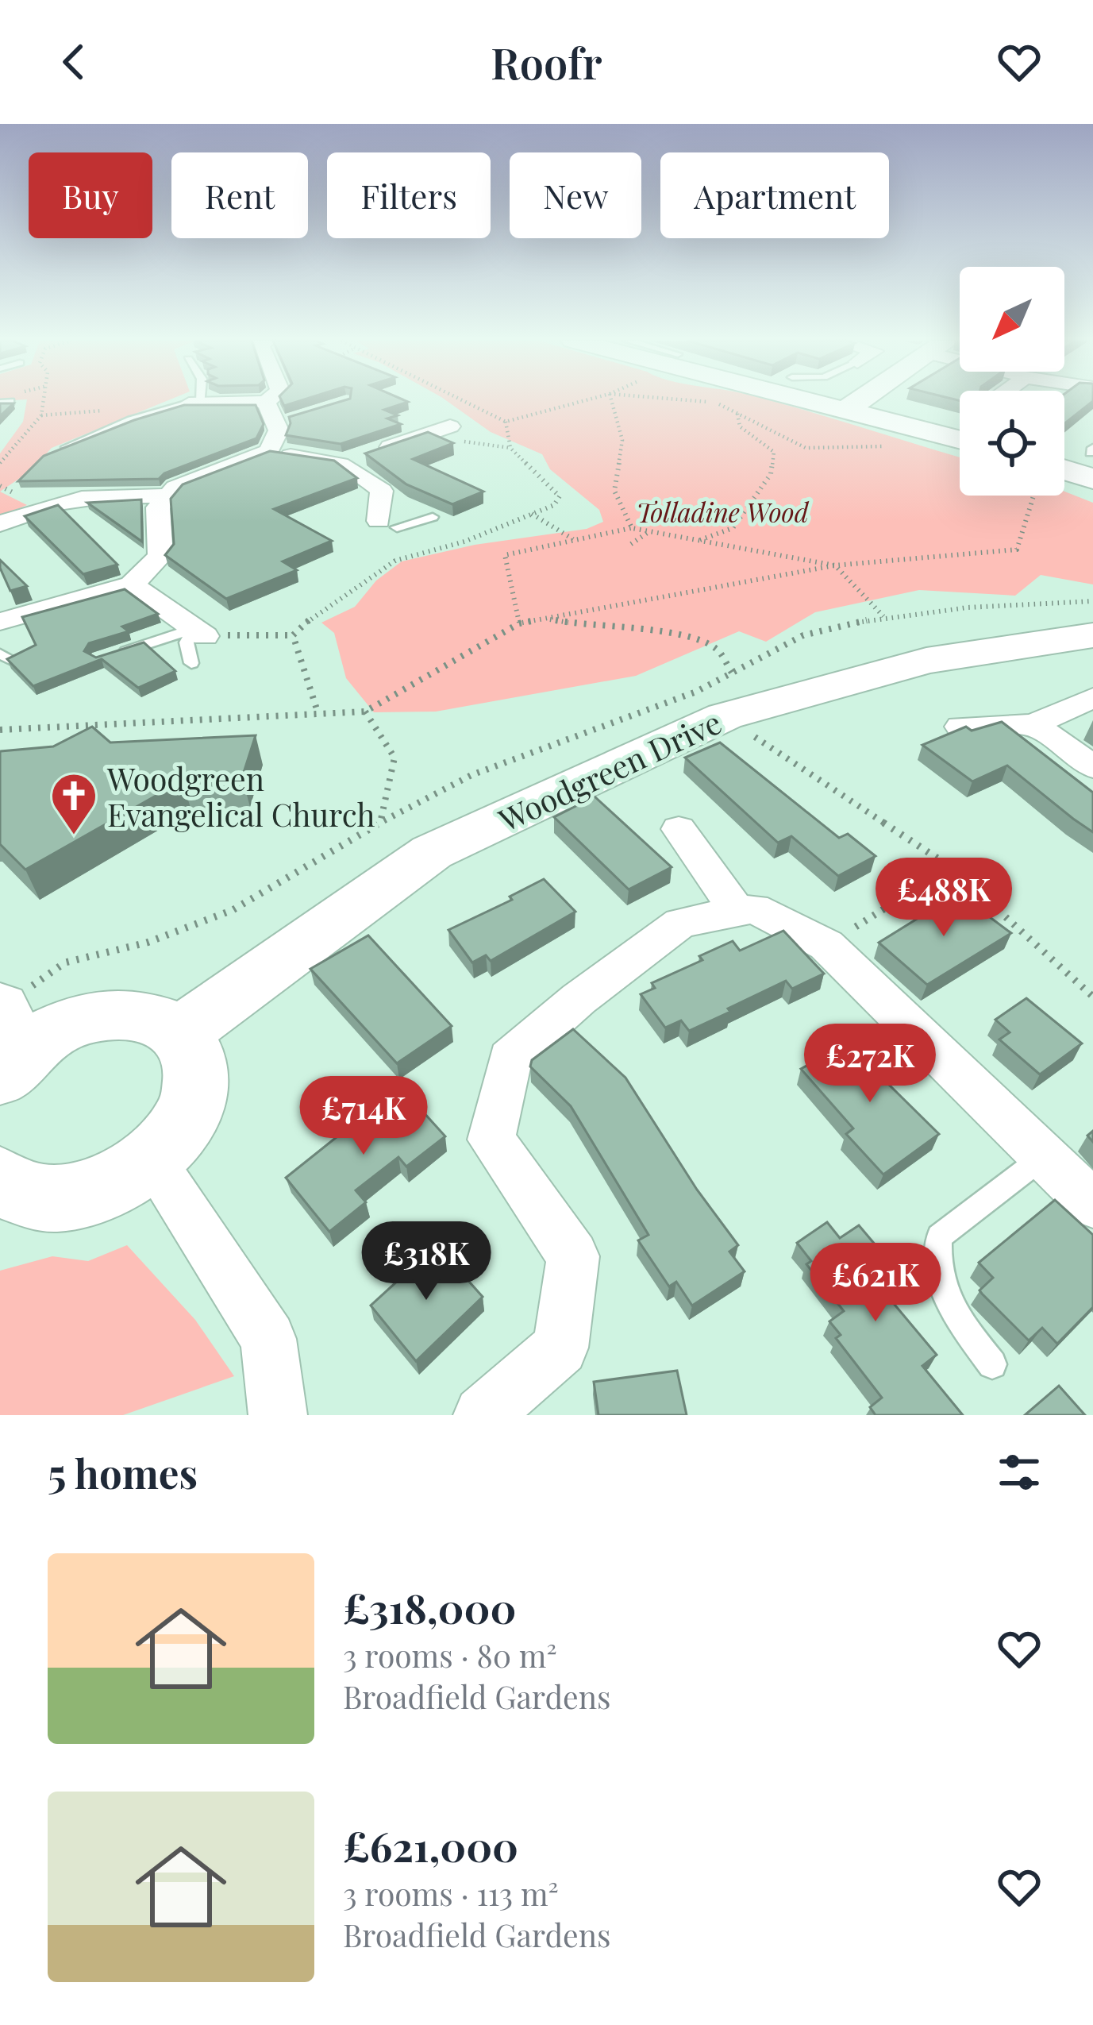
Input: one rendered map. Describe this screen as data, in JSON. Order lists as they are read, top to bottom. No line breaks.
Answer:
{"streets":{"main road":["Woodgreen Drive"]},"parks":["Tolladine Wood"],"places":{"church":["Woodgreen Evangelical Church"]},"north":"bottom left","page":{"header":"Roofr","chip":["Buy","Rent","Filters","New","Apartment"],"price":["£488K","£272K","£714K","£318K","£621K"],"heading":"5 homes","list":[{"name":"£318,000","note":"3 rooms · 80 m² · Broadfield Gardens"},{"name":"£621,000","note":"3 rooms · 113 m² · Broadfield Gardens"}]}}
